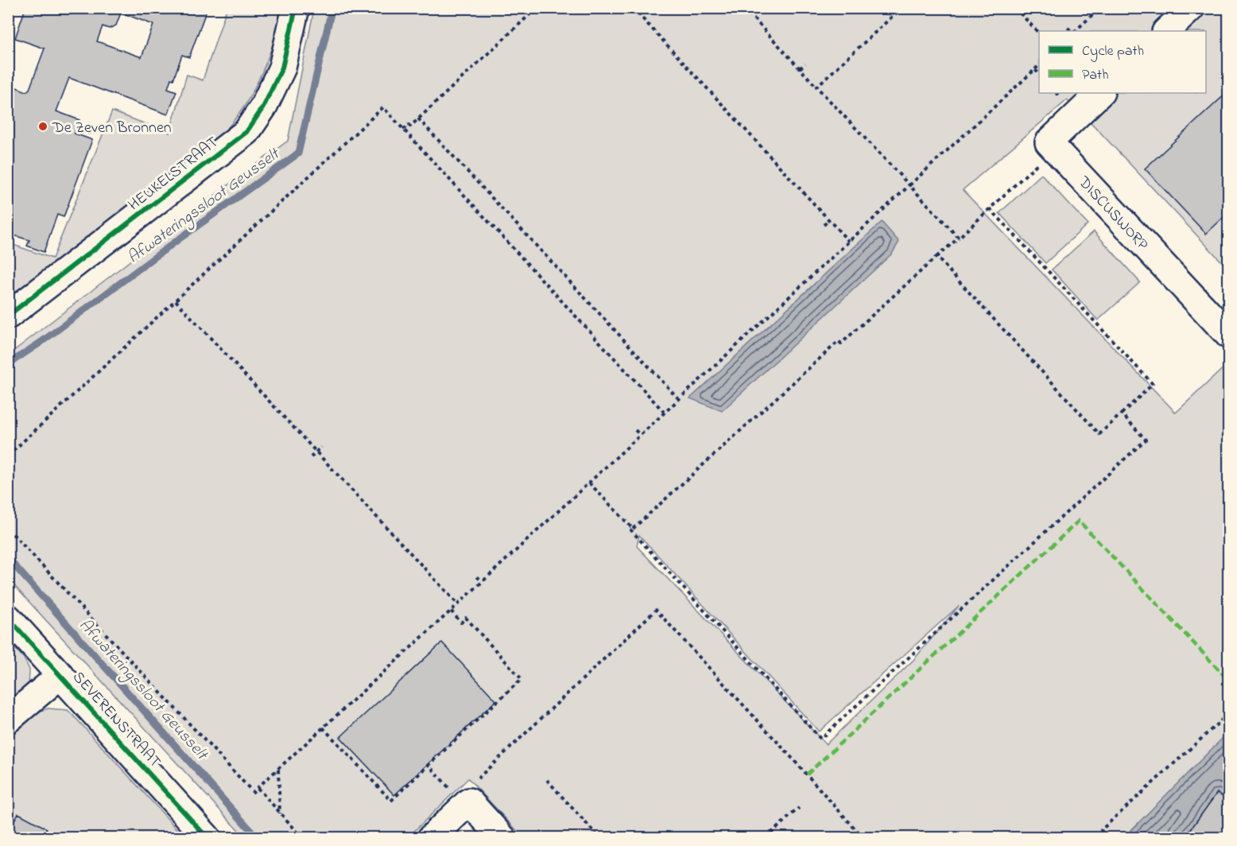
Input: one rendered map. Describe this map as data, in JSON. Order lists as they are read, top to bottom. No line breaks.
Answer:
{"streets":{"street":["HEUKELSTRAAT","DISCUSWORP","SEVERENSTRAAT"]},"water":["Afwateringssloot Geusselt"],"places":["De Zeven Bronnen"],"legend":["Cycle path","Path"]}
